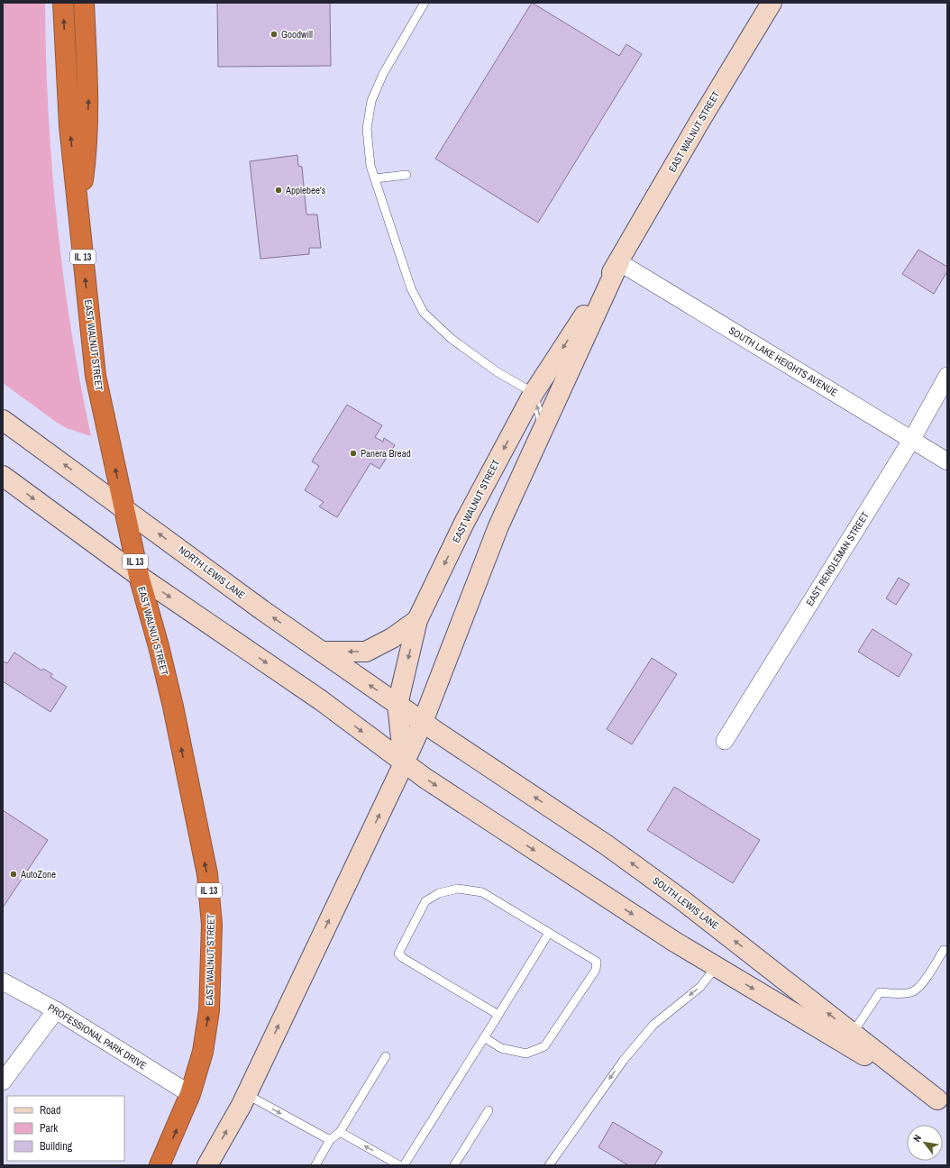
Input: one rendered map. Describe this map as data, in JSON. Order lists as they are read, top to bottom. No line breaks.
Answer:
{"streets":{"highway":["EAST WALNUT STREET","IL 13"],"street":["SOUTH LAKE HEIGHTS AVENUE","EAST RENDLEMAN STREET","NORTH LEWIS LANE","SOUTH LEWIS LANE","PROFESSIONAL PARK DRIVE"]},"crossings":[["EAST WALNUT STREET","SOUTH LAKE HEIGHTS AVENUE"],["EAST WALNUT STREET","NORTH LEWIS LANE"],["EAST WALNUT STREET","SOUTH LEWIS LANE"],["EAST WALNUT STREET","PROFESSIONAL PARK DRIVE"],["SOUTH LAKE HEIGHTS AVENUE","EAST RENDLEMAN STREET"],["NORTH LEWIS LANE","SOUTH LEWIS LANE"]],"places":["Goodwill","Applebee's","Panera Bread","AutoZone"],"legend":["Road","Park","Building"],"north":"top left"}
